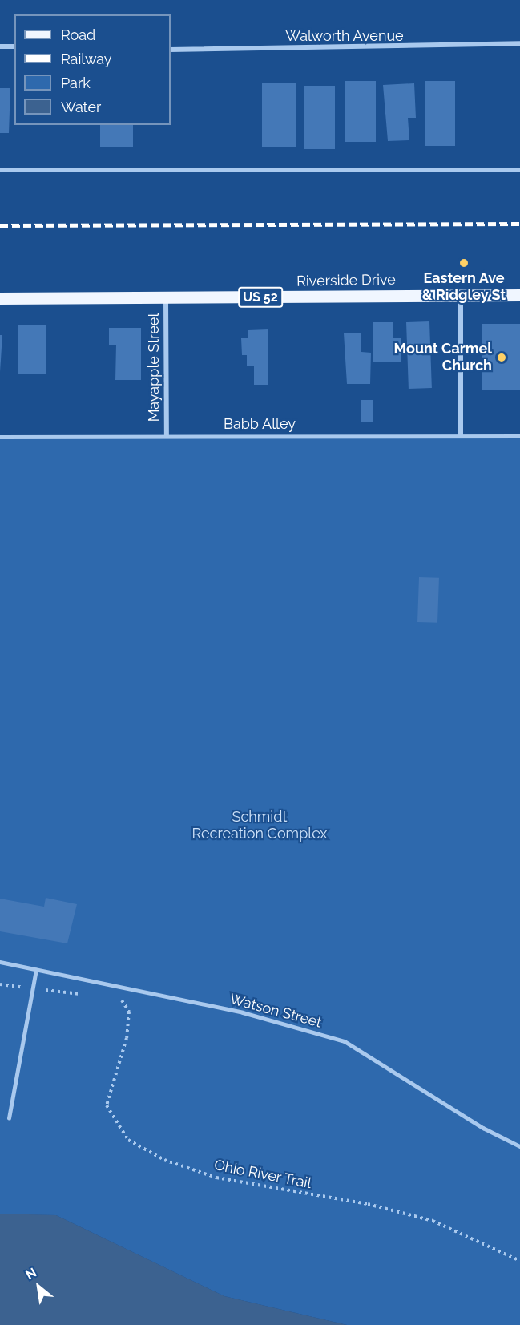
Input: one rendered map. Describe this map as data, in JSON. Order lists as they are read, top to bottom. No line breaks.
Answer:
{"streets":{"main road":["Riverside Drive","US 52"],"street":["Walworth Avenue","Mayapple Street"],"lane":["Babb Alley","Watson Street"],"path":["Ohio River Trail"]},"crossings":[["Riverside Drive","Mayapple Street"],["Mayapple Street","Babb Alley"]],"parks":["Schmidt Recreation Complex"],"places":["Eastern Ave & Ridgley St","Mount Carmel Church"],"legend":["Road","Railway","Park","Water"],"north":"top left"}
